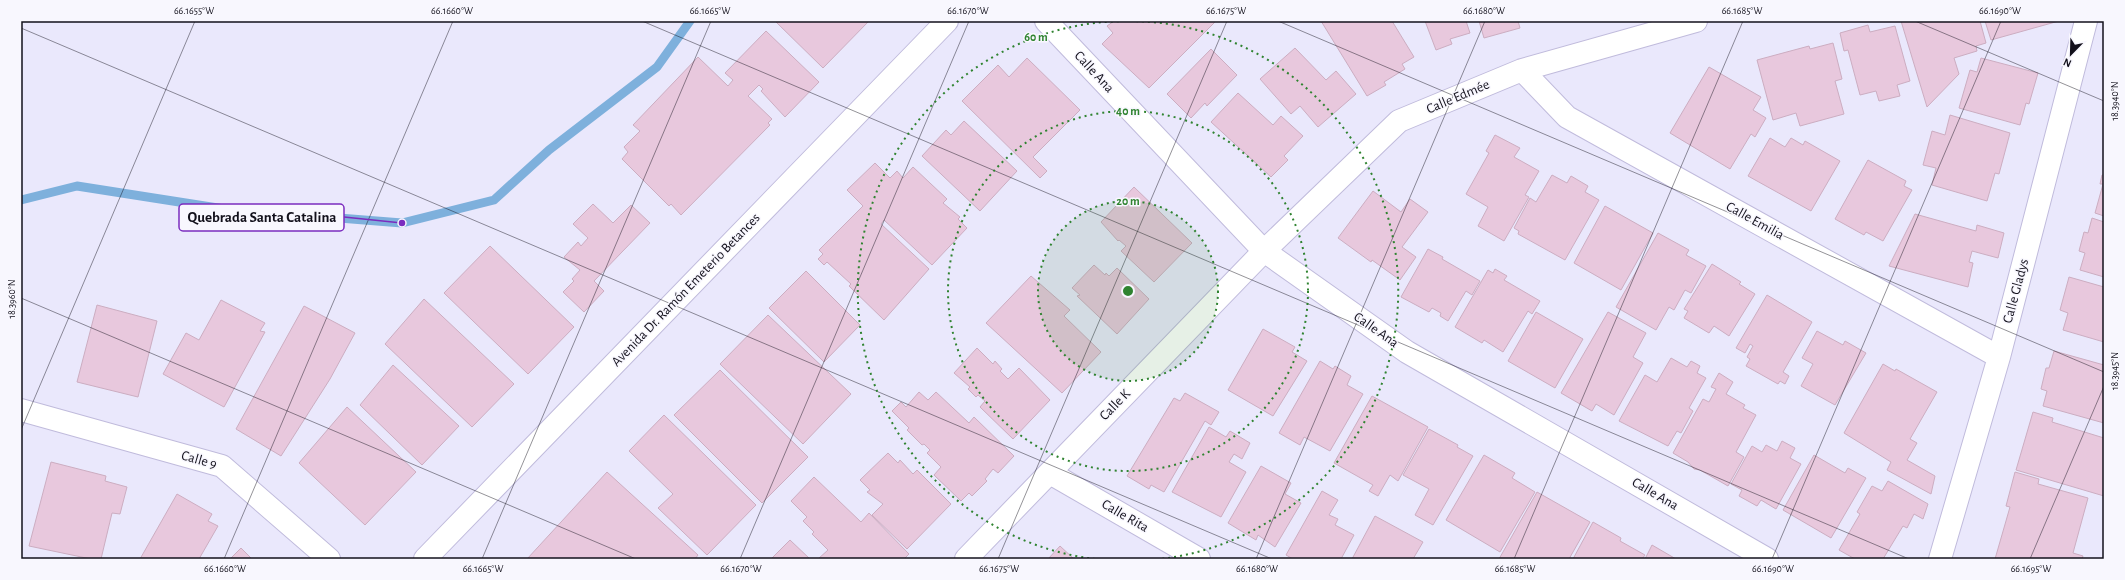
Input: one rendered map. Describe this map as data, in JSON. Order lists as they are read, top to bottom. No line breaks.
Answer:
{"streets":{"street":["Calle Ana","Calle Edmée","Calle Emilia","Avenida Dr. Ramón Emeterio Betances","Calle Gladys","Calle K","Calle 9","Calle Rita"]},"crossings":[["Calle Ana","Calle Edmée"],["Calle Ana","Calle K"],["Calle Edmée","Calle Emilia"],["Calle Edmée","Calle K"],["Calle Emilia","Calle Gladys"],["Calle K","Calle Rita"]],"places":["Quebrada Santa Catalina"],"north":"bottom left","coordinates":["66.1655°W","66.1660°W","66.1665°W","66.1670°W","66.1675°W","66.1680°W","66.1685°W","66.1690°W","18.3940°N","18.3960°N","18.3945°N","66.1695°W"],"rings":["60 m","40 m","20 m"]}
